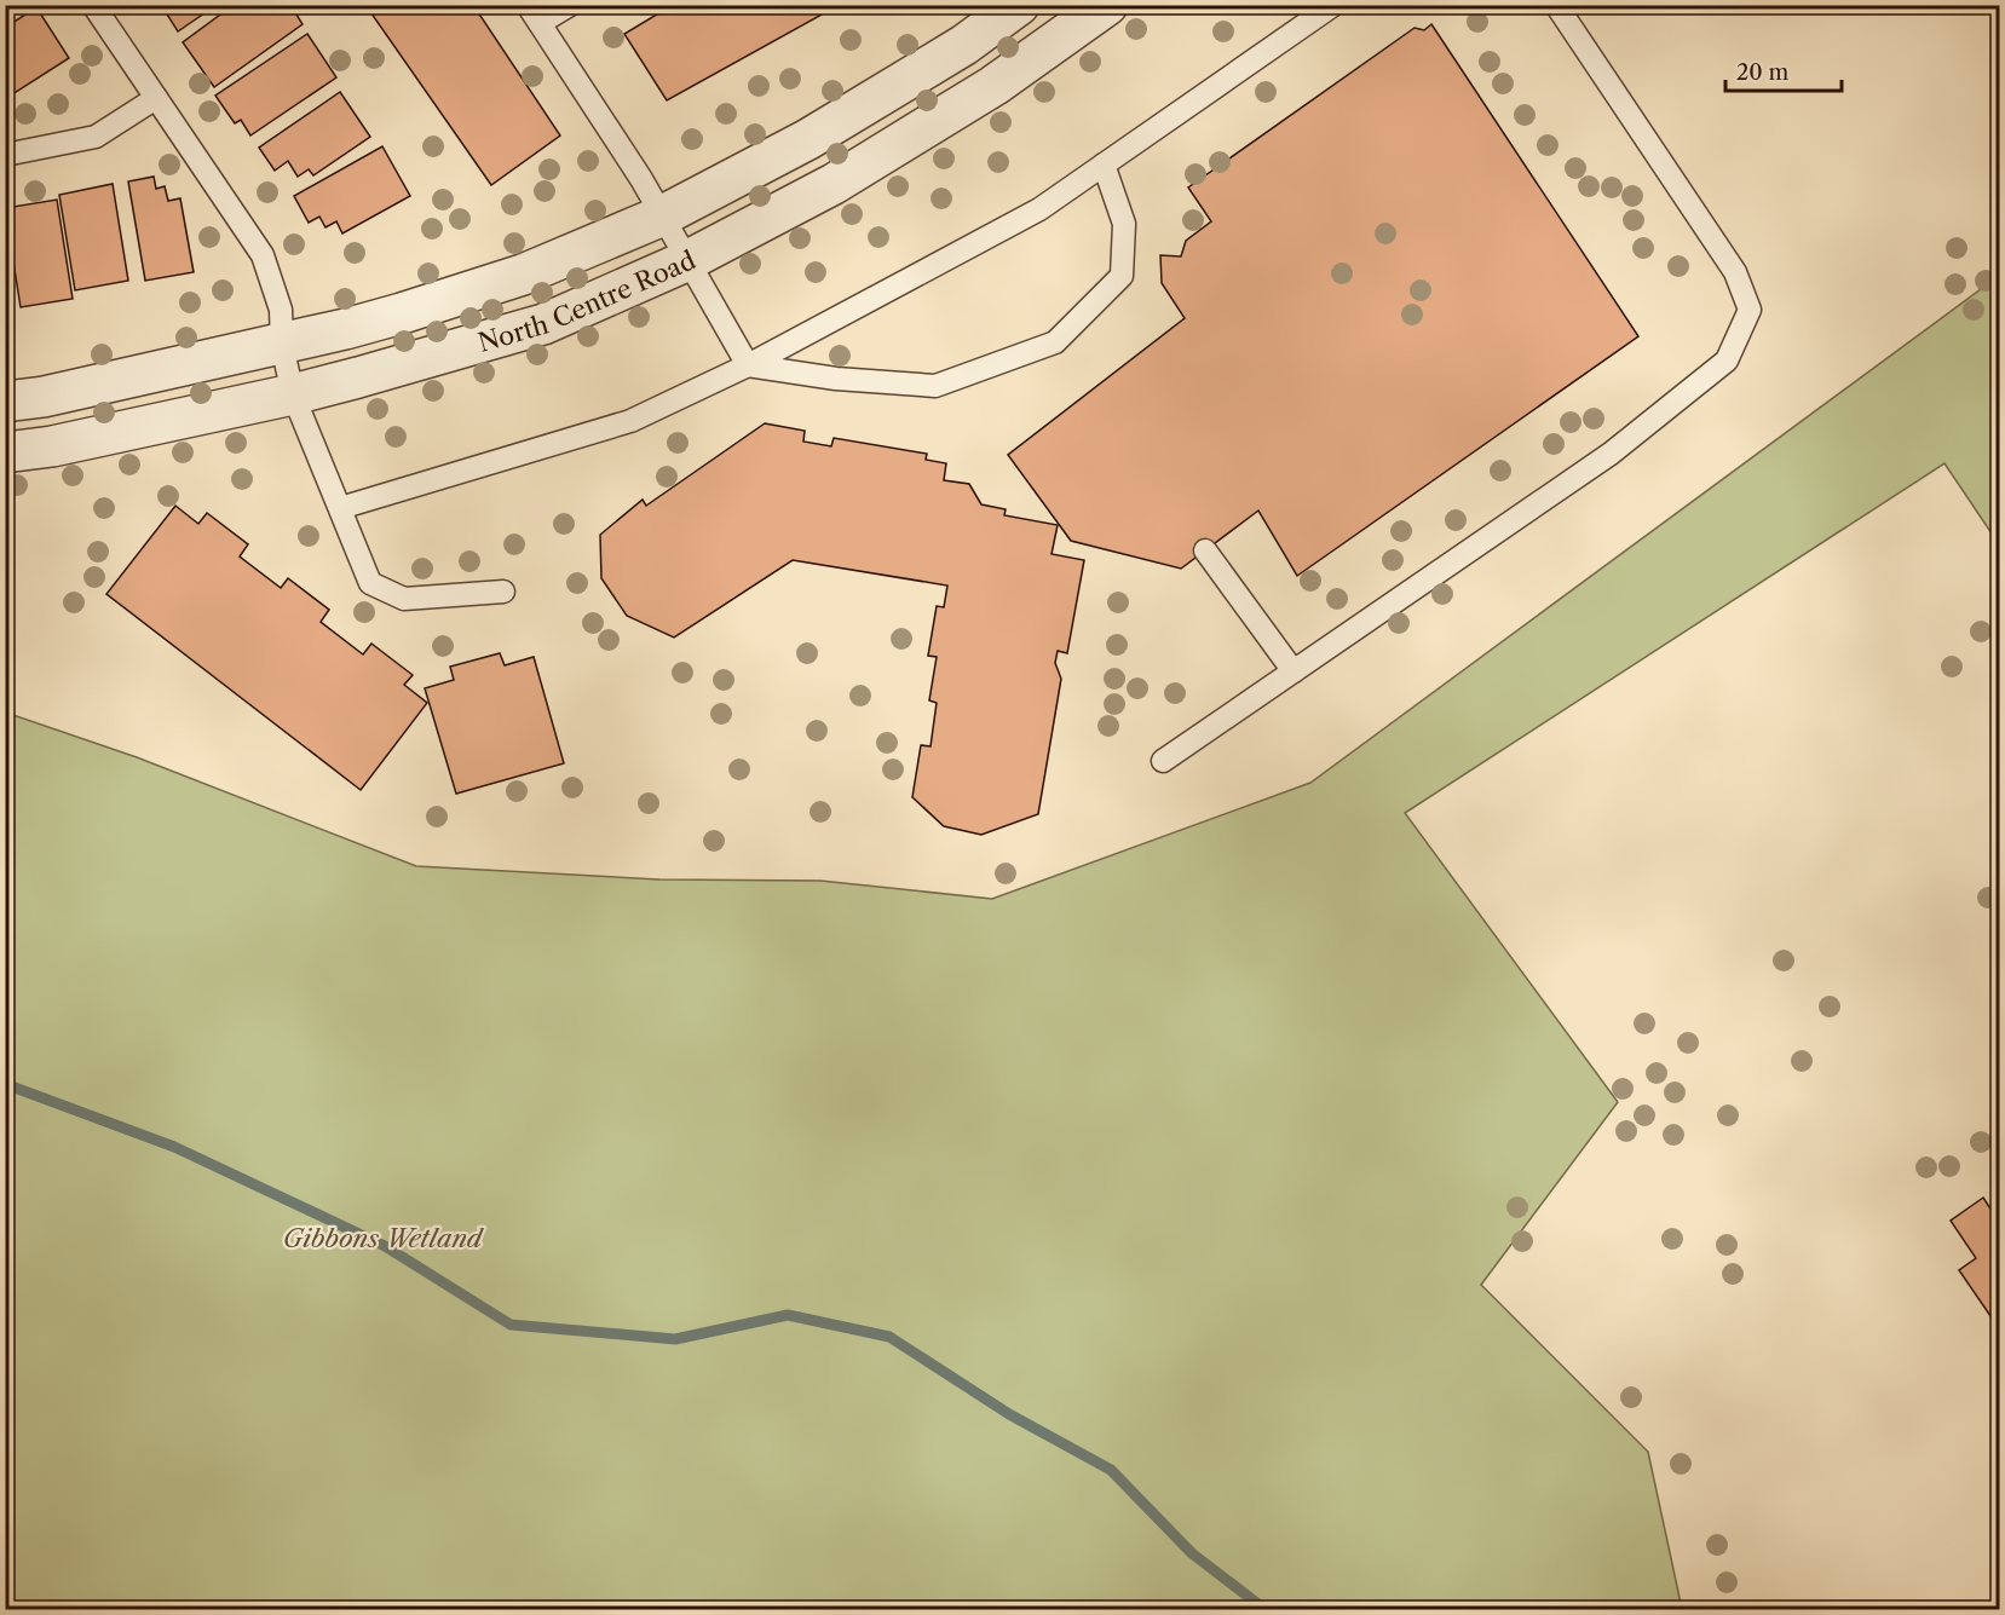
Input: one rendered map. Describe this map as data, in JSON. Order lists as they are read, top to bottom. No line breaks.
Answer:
{"streets":{"street":["North Centre Road"]},"parks":["Gibbons Wetland"],"scale_bar":"20 m"}
